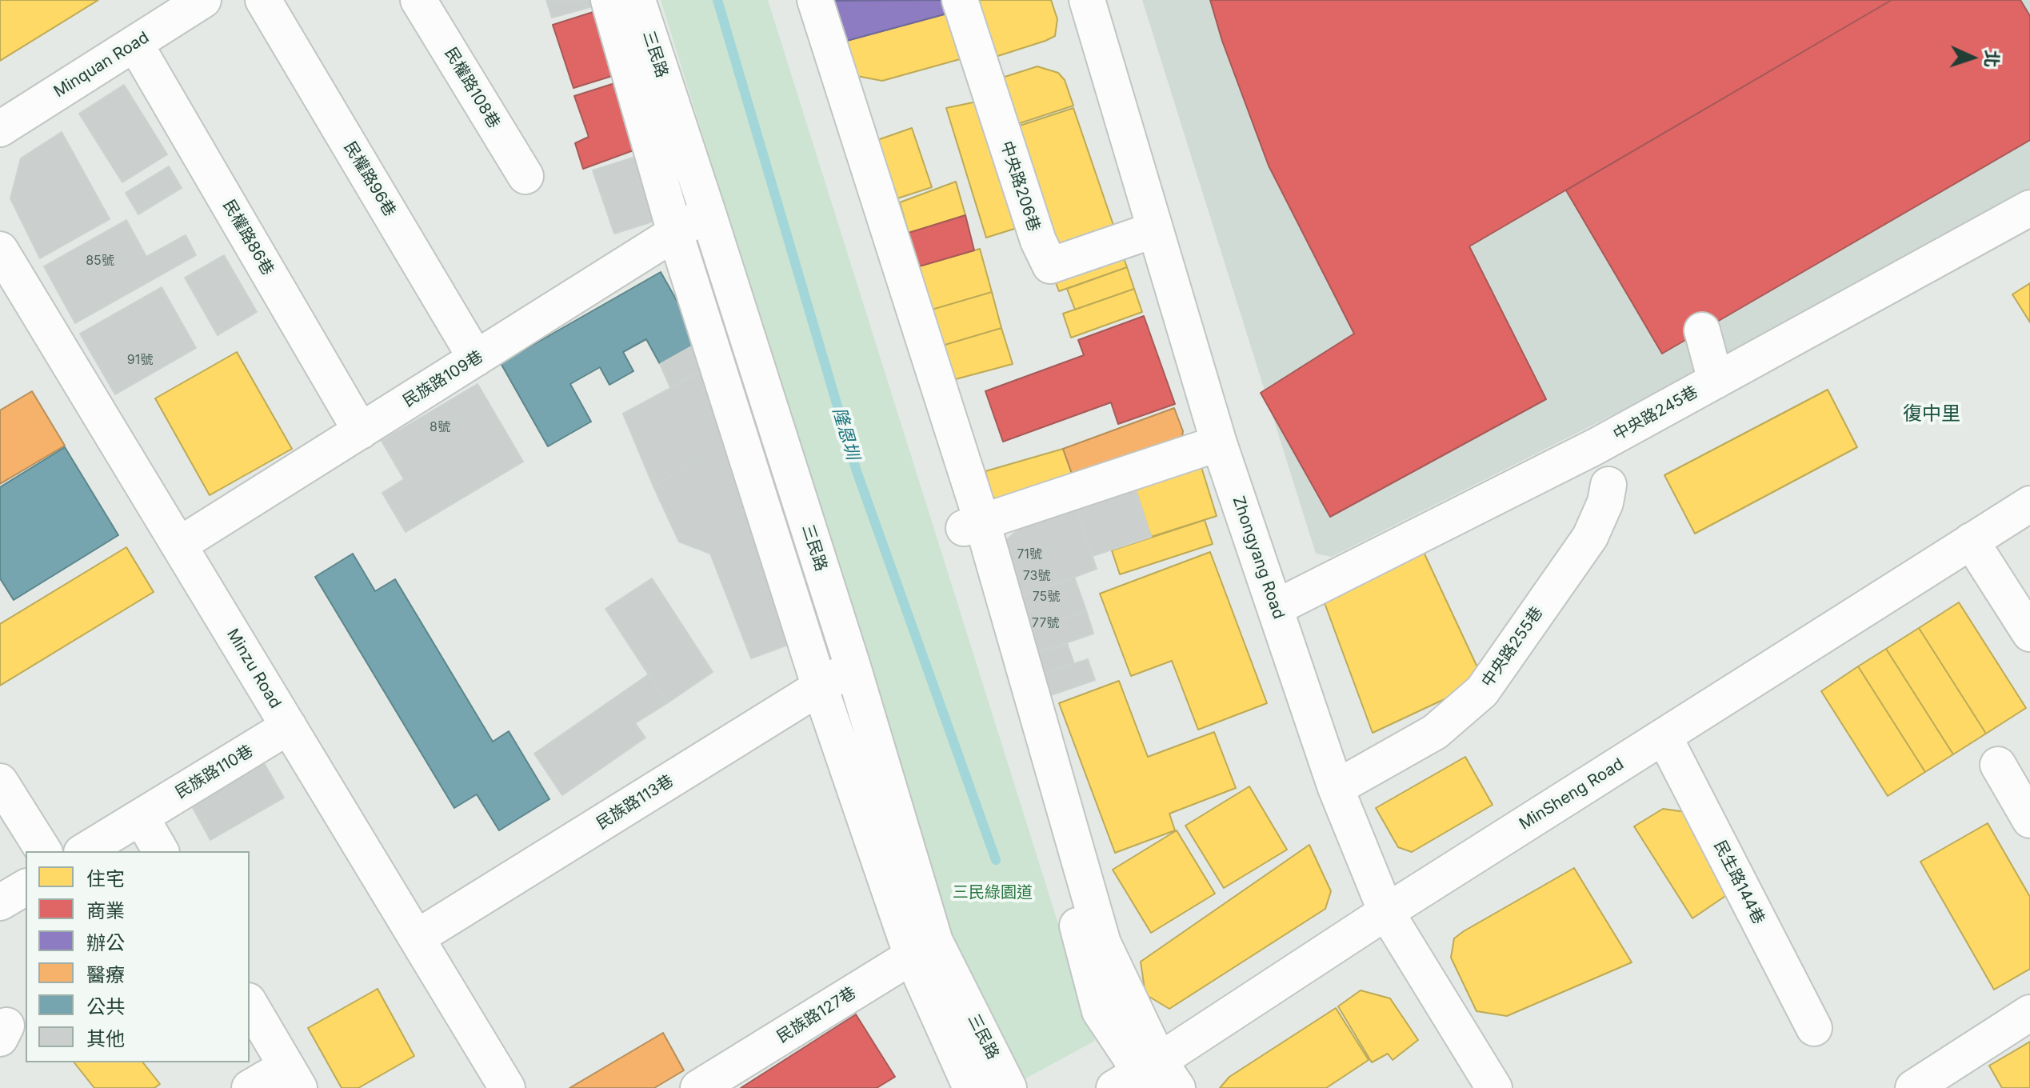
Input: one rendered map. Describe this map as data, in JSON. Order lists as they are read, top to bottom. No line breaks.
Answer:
{"streets":{"street":["三民路","Minquan Road","民權路108巷","民權路96巷","中央路206巷","民權路86巷","民族路109巷","中央路245巷","Zhongyang Road","中央路255巷","Minzu Road","民族路110巷","MinSheng Road","民族路113巷","民生路144巷","民族路127巷"]},"crossings":[["三民路","民族路109巷"],["三民路","民族路113巷"],["三民路","民族路127巷"],["Minquan Road","民權路86巷"],["民權路96巷","民族路109巷"],["中央路206巷","Zhongyang Road"],["民權路86巷","民族路109巷"],["民族路109巷","Minzu Road"],["中央路245巷","Zhongyang Road"],["Zhongyang Road","中央路255巷"],["Zhongyang Road","MinSheng Road"],["Minzu Road","民族路110巷"],["Minzu Road","民族路113巷"],["MinSheng Road","民生路144巷"]],"districts":["復中里"],"water":["隆恩圳"],"parks":["三民綠園道"],"house_numbers":["85號","91號","8號","71號","73號","75號","77號"],"legend":["住宅","商業","辦公","醫療","公共","其他"],"north":"right"}
